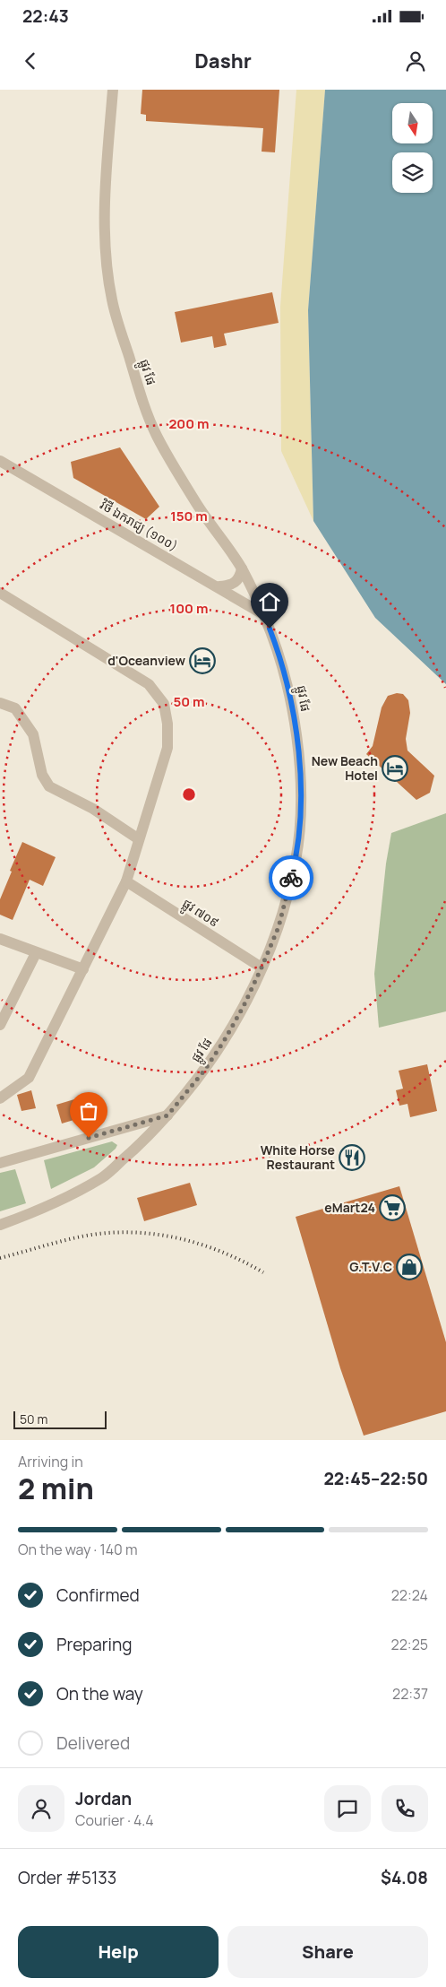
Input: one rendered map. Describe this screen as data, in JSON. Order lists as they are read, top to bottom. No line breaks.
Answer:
{"streets":{"street":["ផ្លូវ ផែ","វិថី ឯករាជ្យ (១០០)","ផ្លូវ ៧០៩"]},"crossings":[["ផ្លូវ ផែ","វិថី ឯករាជ្យ (១០០)"],["ផ្លូវ ផែ","ផ្លូវ ៧០៩"]],"places":{"hotel":["d'Oceanview","New Beach Hotel"],"restaurant":["White Horse Restaurant"],"supermarket":["eMart24"],"shop":["G.T.V.C"]},"scale_bar":"50 m","north":"bottom","page":{"status":"22:43","header":"Dashr","scale":"50 m","heading":["2 min","Arriving in","22:45–22:50"],"panel":["Jordan","Courier · 4.4","Order #5133","$4.08"],"bar":"On the way · 140 m","list":[["Confirmed","22:24"],["Preparing","22:25"],["On the way","22:37"],"Delivered"],"buttons":["Help","Share"]},"rings":["200 m","150 m","100 m","50 m"]}
